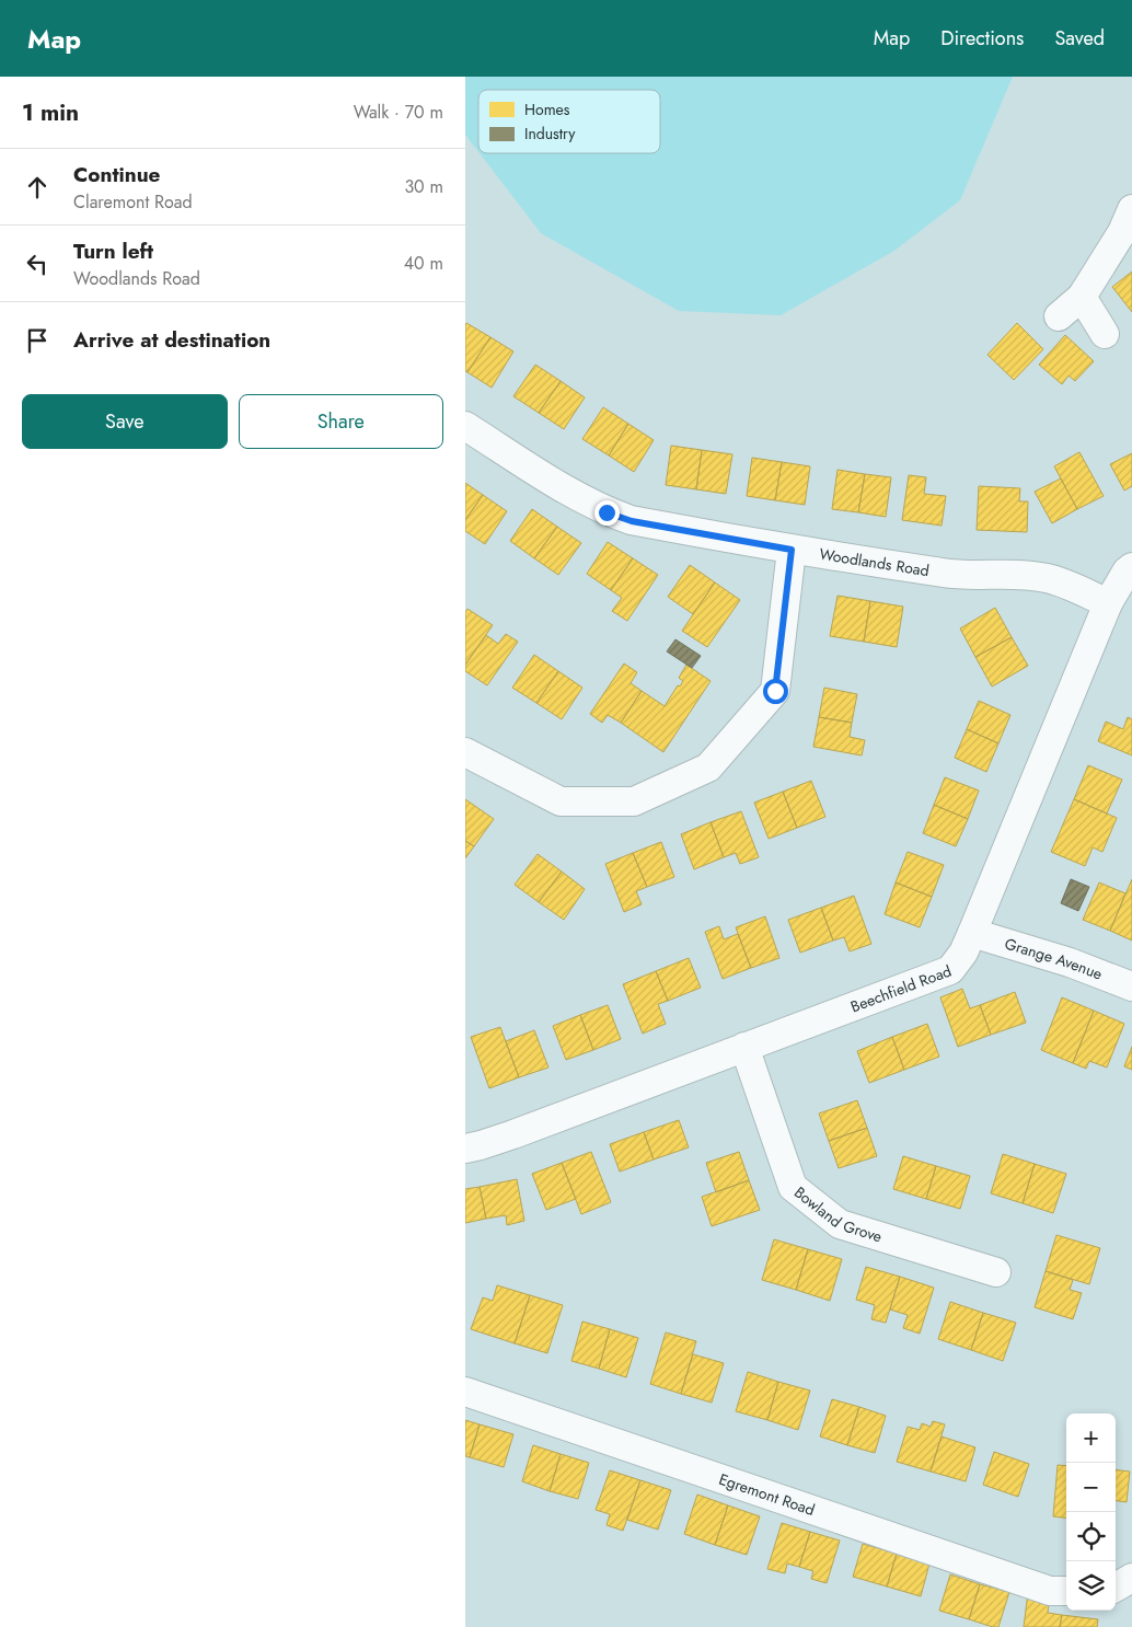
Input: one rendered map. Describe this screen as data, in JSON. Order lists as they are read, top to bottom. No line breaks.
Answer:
{"streets":{"street":["Woodlands Road","Grange Avenue","Beechfield Road","Bowland Grove","Egremont Road"]},"crossings":[["Woodlands Road","Beechfield Road"],["Grange Avenue","Beechfield Road"],["Beechfield Road","Bowland Grove"]],"legend":["Homes","Industry"],"page":{"header":"Map","nav":["Map","Directions","Saved"],"heading":["1 min","Walk · 70 m"],"list":[["Continue","Claremont Road","30 m"],["Turn left","Woodlands Road","40 m"],"Arrive at destination"],"buttons":["Save","Share"],"map_buttons":["+","−"]}}
